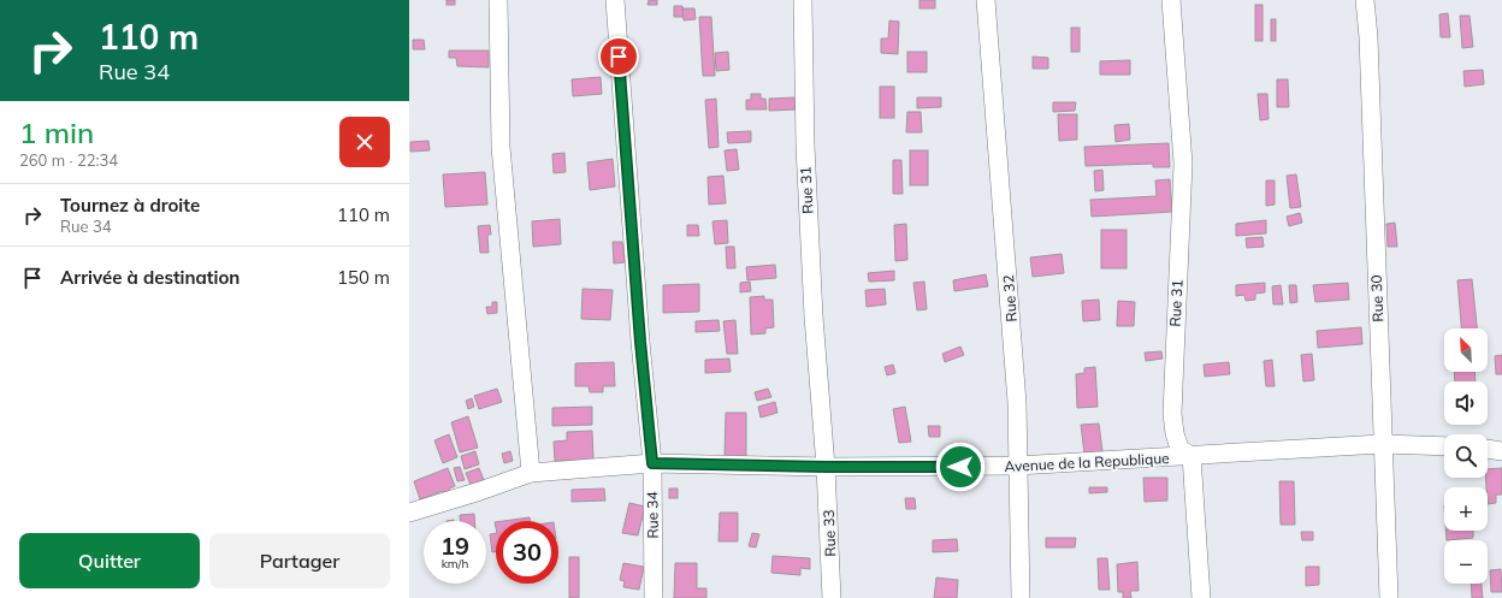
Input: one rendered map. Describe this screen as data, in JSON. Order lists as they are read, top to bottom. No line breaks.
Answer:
{"streets":{"street":["Rue 31","Rue 32","Rue 30","Avenue de la Republique","Rue 34","Rue 33"]},"crossings":[["Rue 31","Avenue de la Republique"],["Rue 31","Rue 33"],["Rue 32","Avenue de la Republique"],["Rue 30","Avenue de la Republique"],["Avenue de la Republique","Rue 34"],["Avenue de la Republique","Rue 33"]],"north":"top left","page":{"turn":["110 m","Rue 34"],"heading":["1 min","260 m · 22:34"],"list":[{"name":"Tournez à droite","note":"Rue 34","value":"110 m"},{"name":"Arrivée à destination","value":"150 m"}],"map_buttons":["+","−"],"speed":"19 km/h","limit":"30","buttons":["Quitter","Partager"]}}
